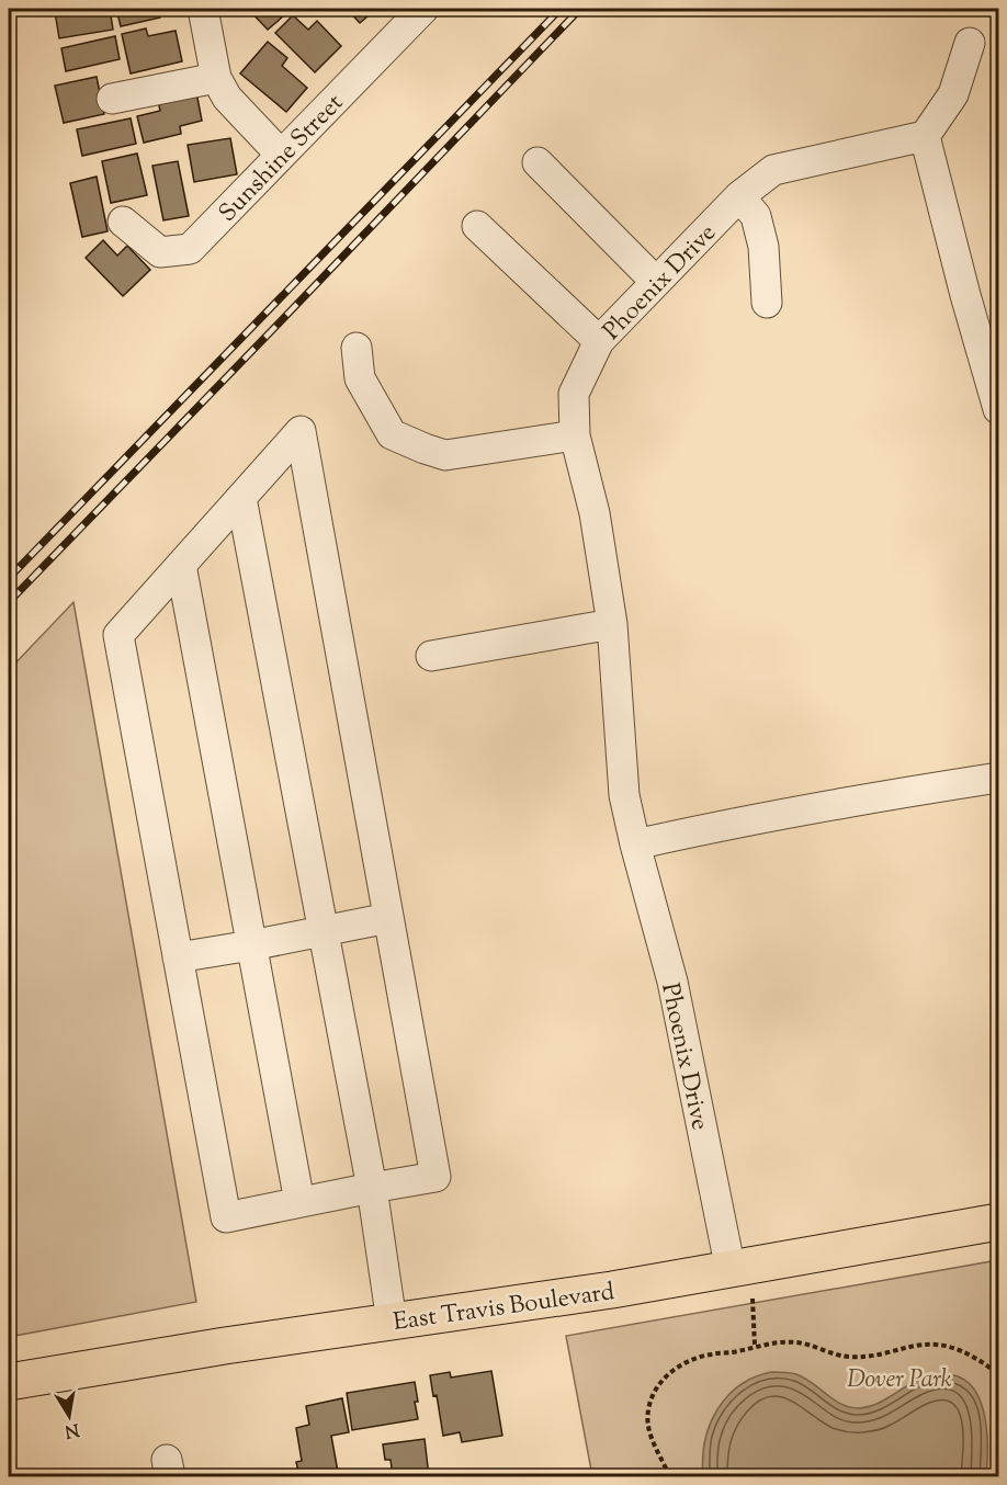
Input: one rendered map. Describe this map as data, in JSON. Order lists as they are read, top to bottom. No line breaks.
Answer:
{"streets":{"main road":["East Travis Boulevard"],"street":["Sunshine Street","Phoenix Drive"]},"crossings":[["Phoenix Drive","East Travis Boulevard"]],"parks":["Dover Park"],"north":"bottom"}
